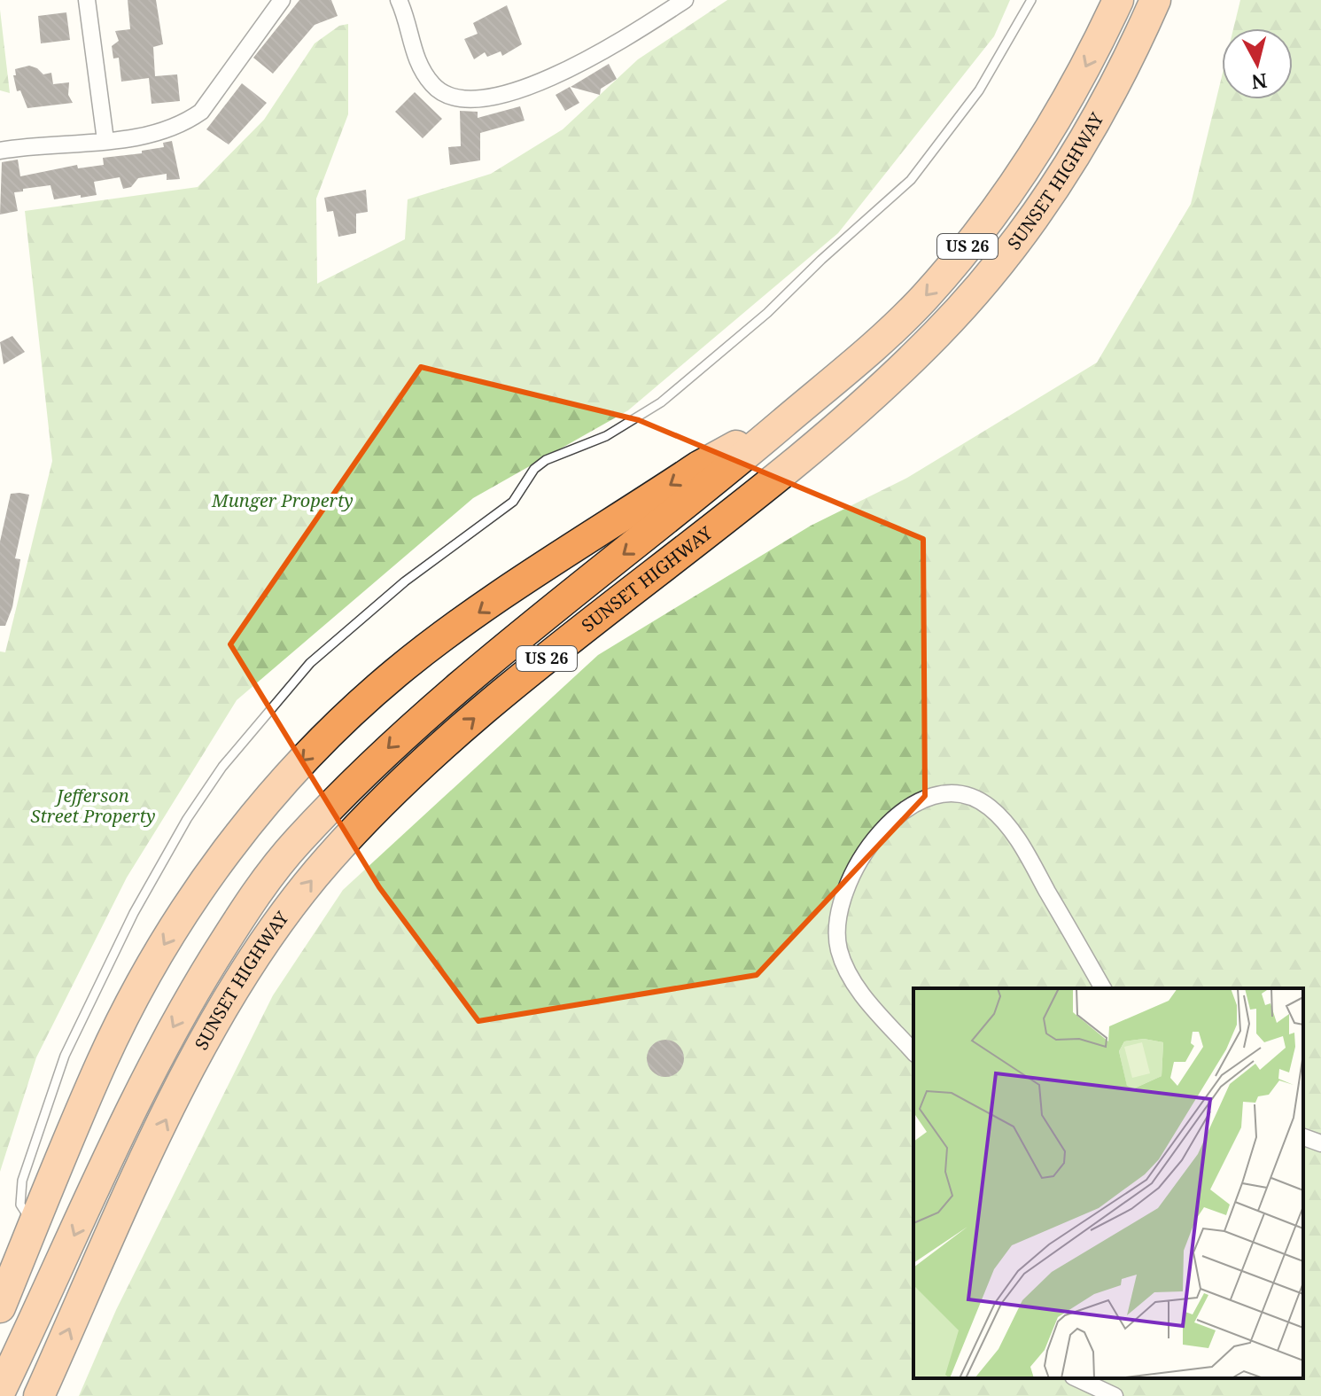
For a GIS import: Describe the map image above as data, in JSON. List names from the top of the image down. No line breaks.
{"streets":{"highway":["SUNSET HIGHWAY","US 26"]},"parks":["Munger Property","Jefferson Street Property"],"north":"bottom"}
